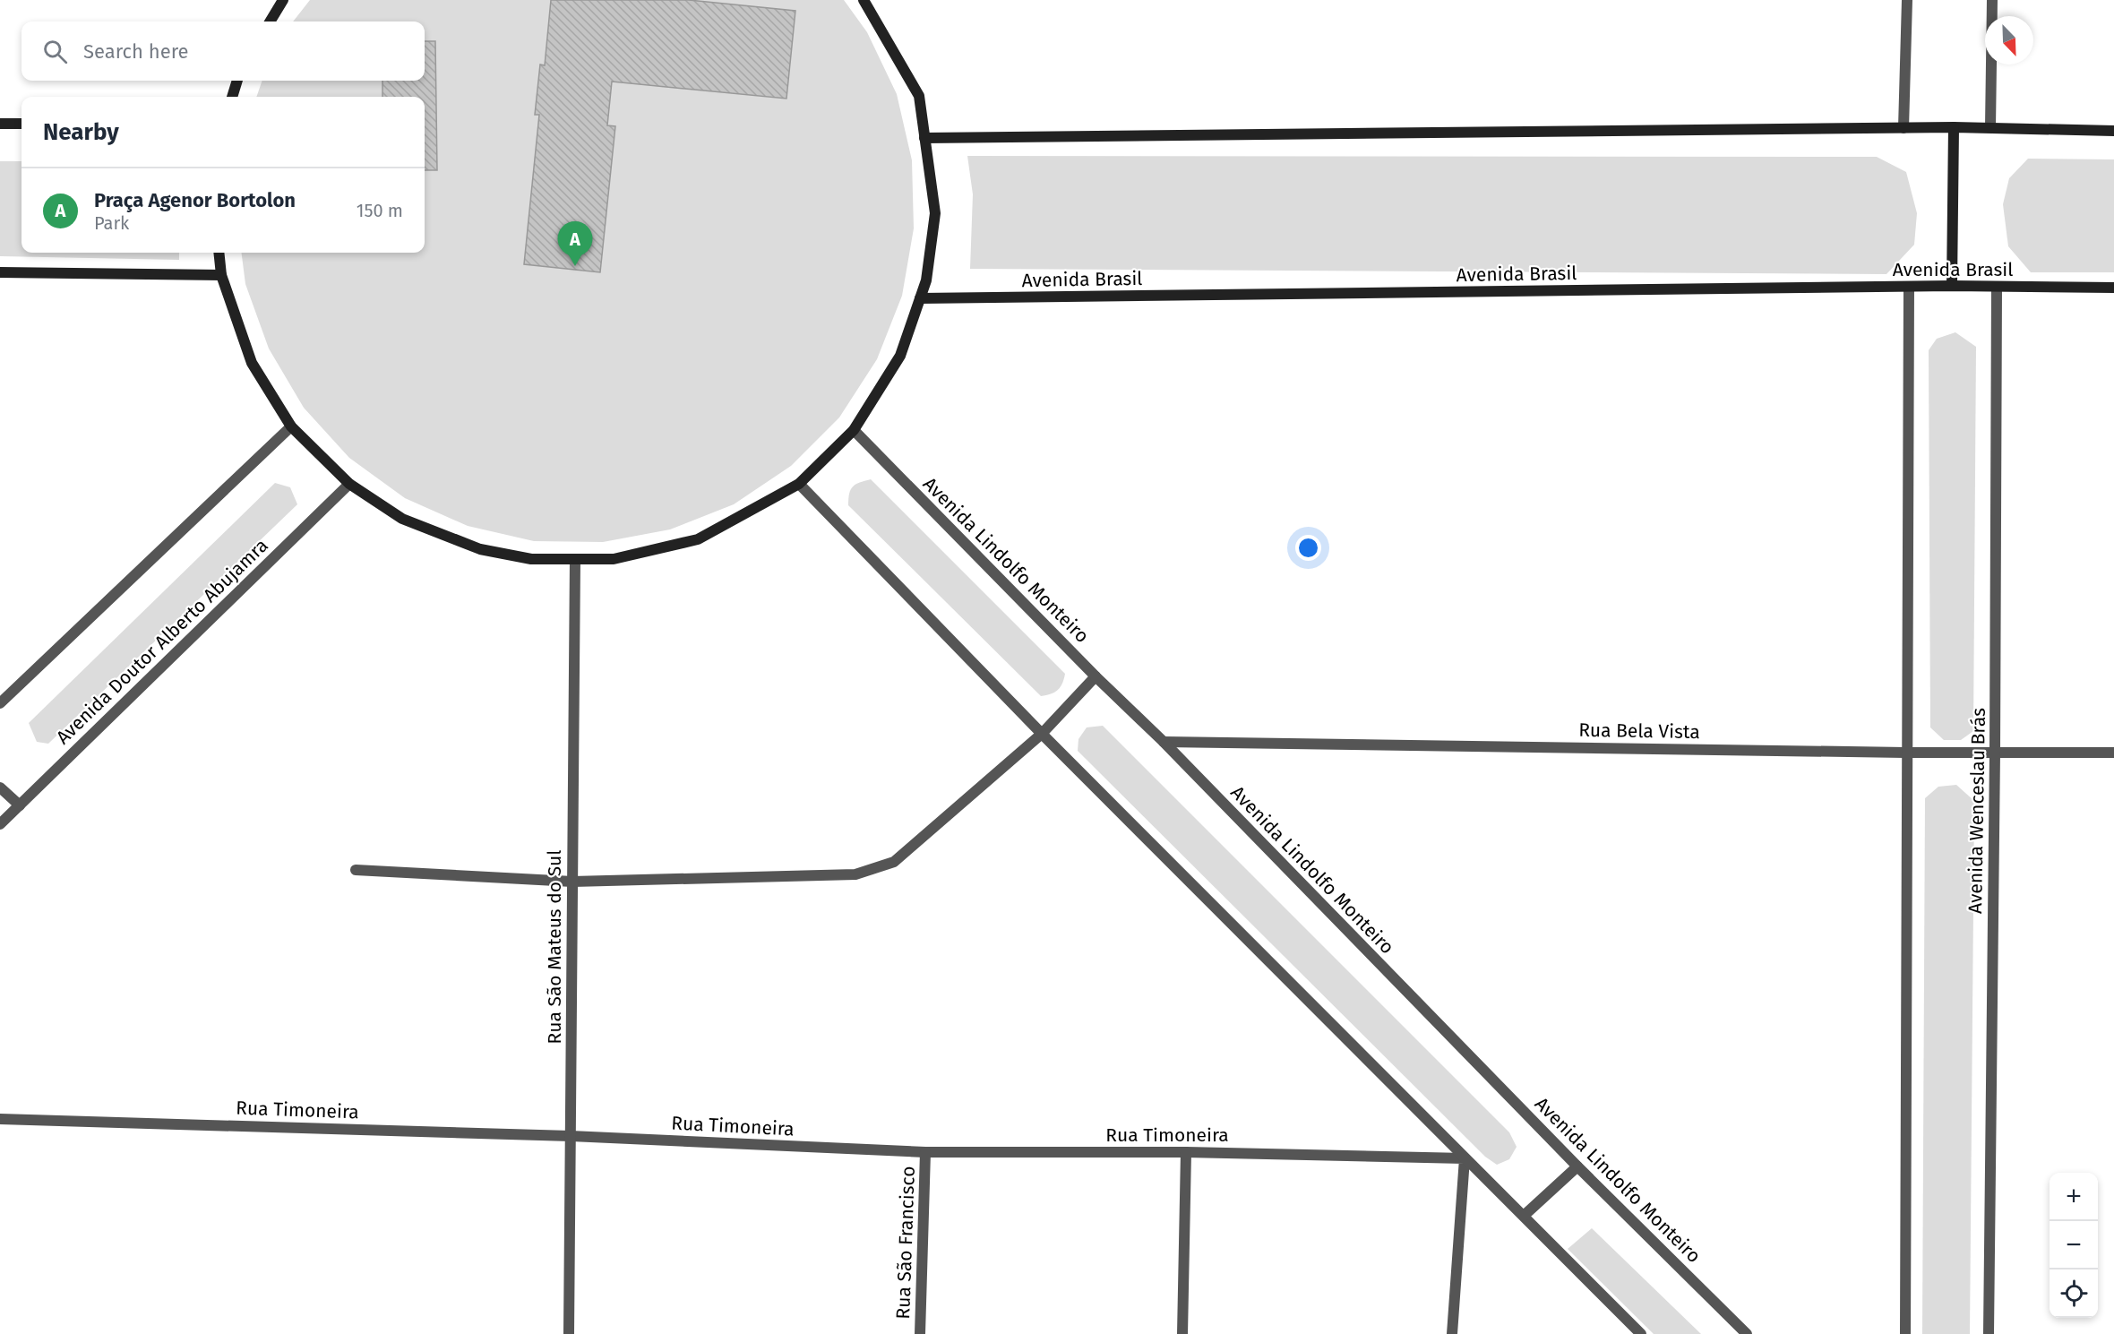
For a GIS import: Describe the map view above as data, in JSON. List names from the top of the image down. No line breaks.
{"streets":{"main road":["Avenida Brasil"],"street":["Avenida Lindolfo Monteiro","Avenida Doutor Alberto Abujamra","Rua Bela Vista","Avenida Wenceslau Brás","Rua São Mateus do Sul","Rua Timoneira","Rua São Francisco"]},"crossings":[["Avenida Brasil","Avenida Wenceslau Brás"],["Avenida Lindolfo Monteiro","Rua Bela Vista"],["Rua Bela Vista","Avenida Wenceslau Brás"],["Rua São Mateus do Sul","Rua Timoneira"],["Rua Timoneira","Rua São Francisco"]],"north":"bottom right","page":{"search":"Search here","heading":"Nearby","list":[{"mark":"A","name":"Praça Agenor Bortolon","note":"Park","value":"150 m"}],"pins":"A","map_buttons":["+","−"]}}
